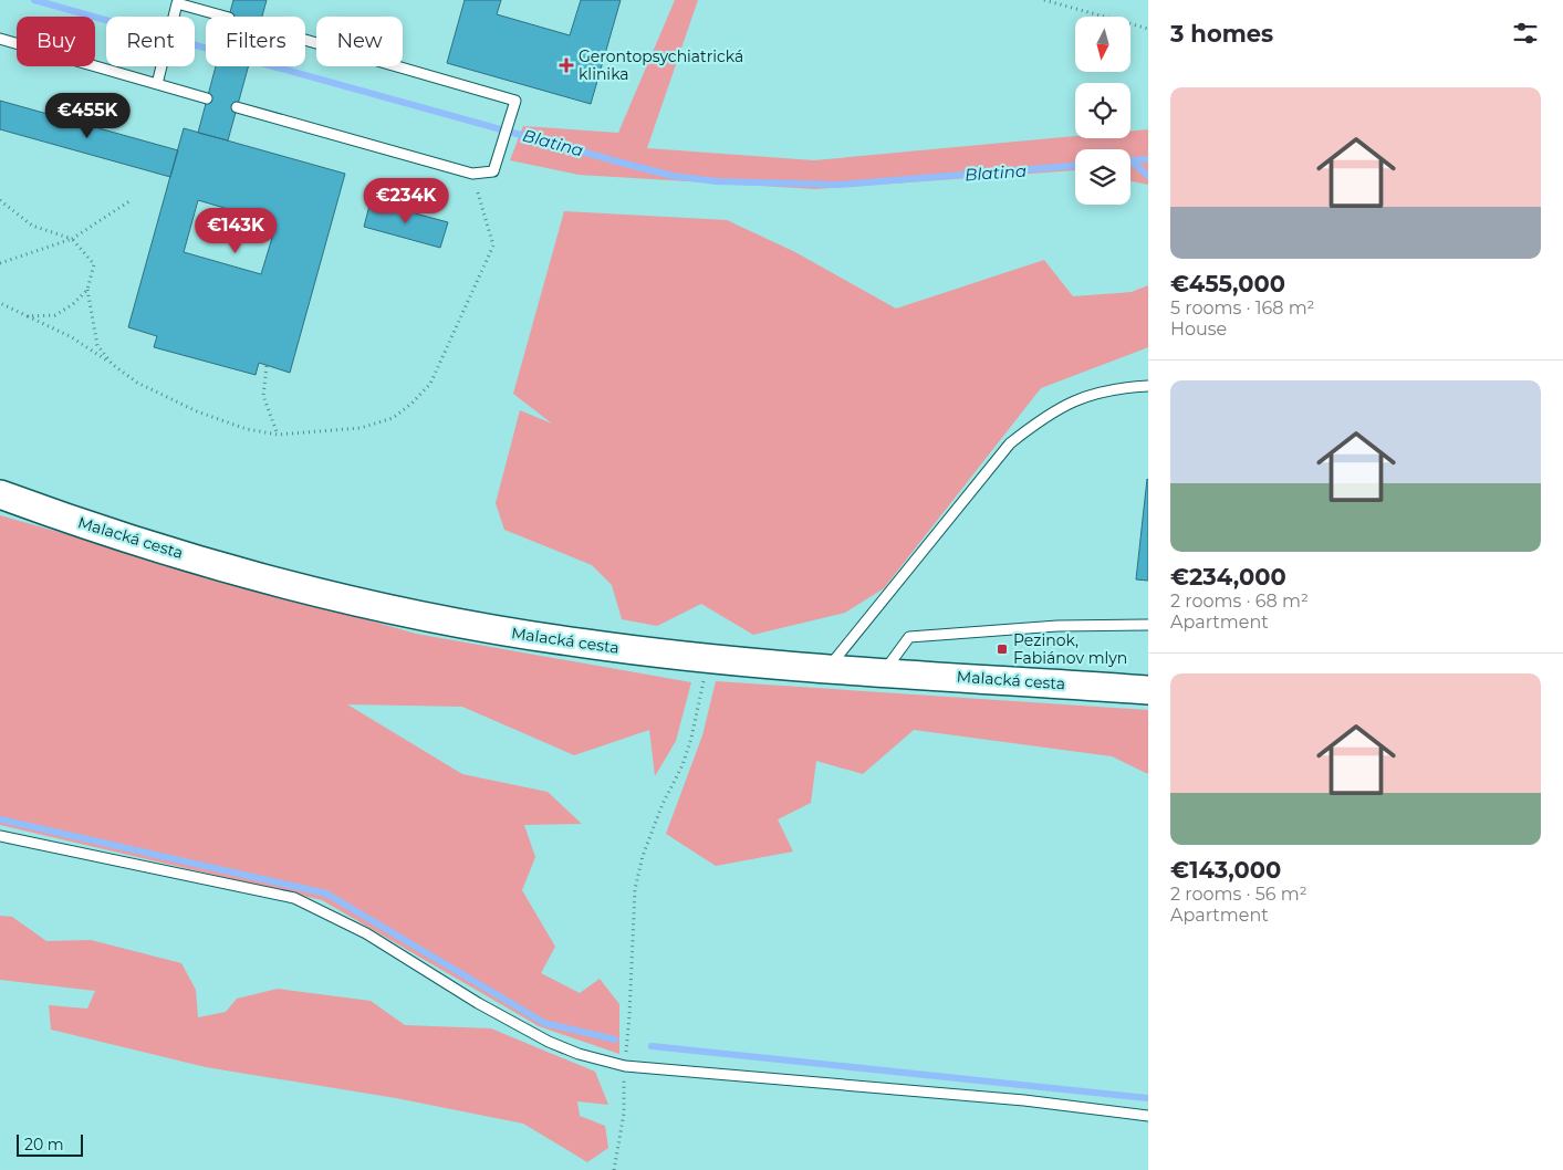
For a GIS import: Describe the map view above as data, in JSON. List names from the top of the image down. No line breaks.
{"streets":{"main road":["Malacká cesta"]},"water":["Blatina"],"places":{"health":["Gerontopsychiatrická klinika"],"transit":["Pezinok, Fabiánov mlyn"]},"scale_bar":"20 m","north":"bottom","page":{"heading":"3 homes","chip":["Buy","Rent","Filters","New"],"list":[{"name":"€455,000","note":"5 rooms · 168 m² · House"},{"name":"€234,000","note":"2 rooms · 68 m² · Apartment"},{"name":"€143,000","note":"2 rooms · 56 m² · Apartment"}],"price":["€455K","€234K","€143K"],"scale":"20 m"}}
